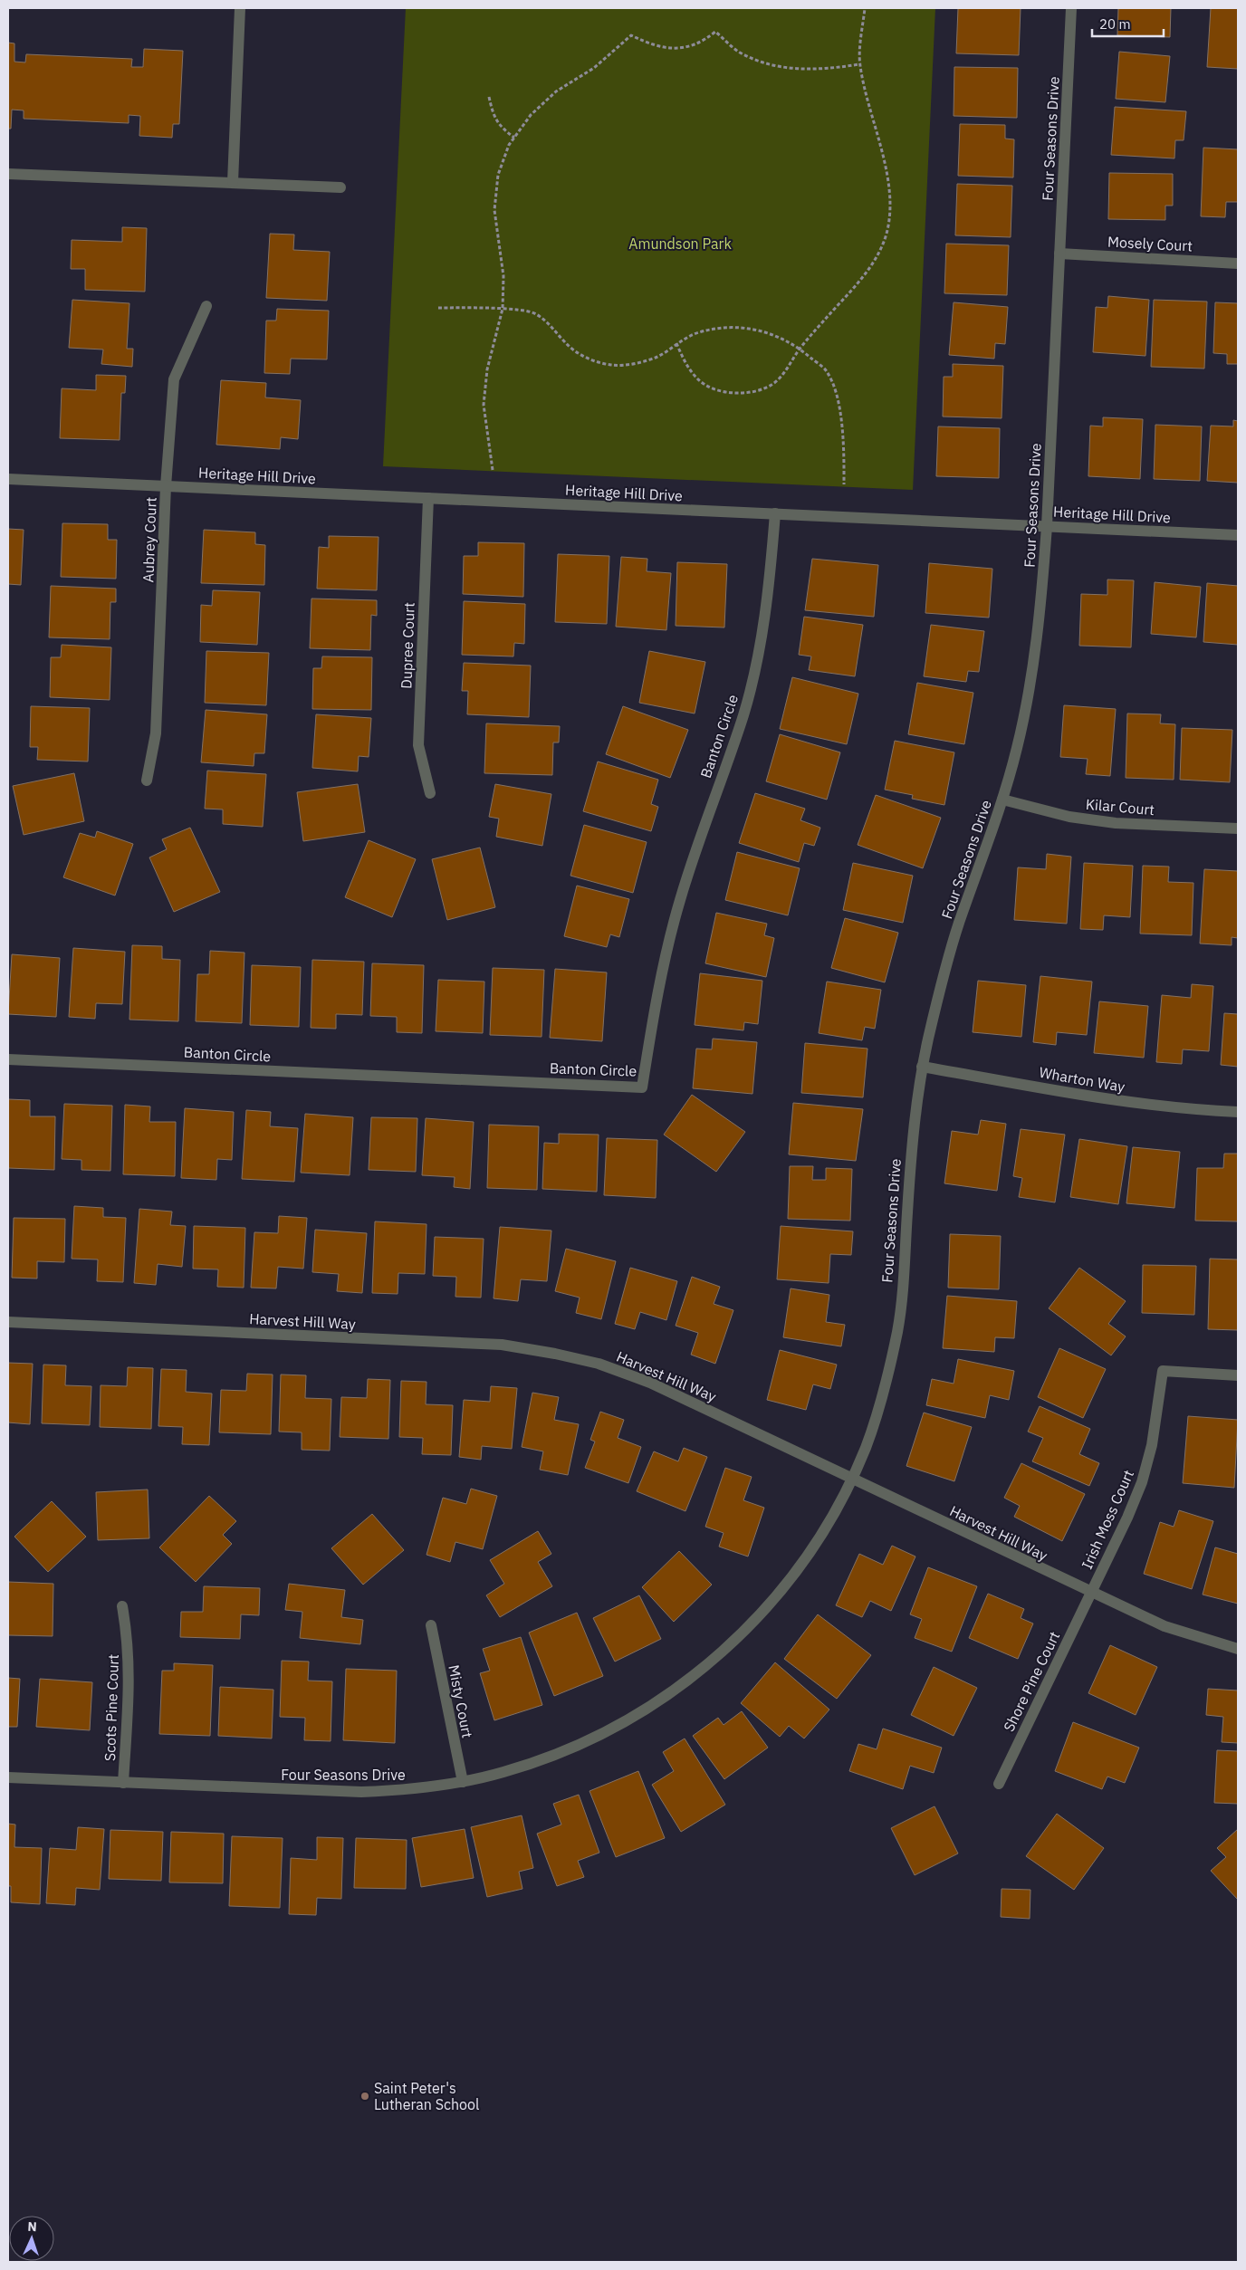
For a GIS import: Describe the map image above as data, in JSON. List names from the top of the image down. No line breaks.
{"streets":{"street":["Four Seasons Drive","Mosely Court","Heritage Hill Drive","Aubrey Court","Dupree Court","Banton Circle","Kilar Court","Wharton Way","Harvest Hill Way","Irish Moss Court","Shore Pine Court","Misty Court","Scots Pine Court"]},"crossings":[["Four Seasons Drive","Mosely Court"],["Four Seasons Drive","Heritage Hill Drive"],["Four Seasons Drive","Kilar Court"],["Four Seasons Drive","Wharton Way"],["Four Seasons Drive","Harvest Hill Way"],["Four Seasons Drive","Misty Court"],["Four Seasons Drive","Scots Pine Court"],["Heritage Hill Drive","Aubrey Court"],["Heritage Hill Drive","Dupree Court"],["Heritage Hill Drive","Banton Circle"],["Harvest Hill Way","Irish Moss Court"],["Harvest Hill Way","Shore Pine Court"],["Irish Moss Court","Shore Pine Court"]],"parks":["Amundson Park"],"places":["Saint Peter's Lutheran School"],"scale_bar":"20 m","north":"top"}
